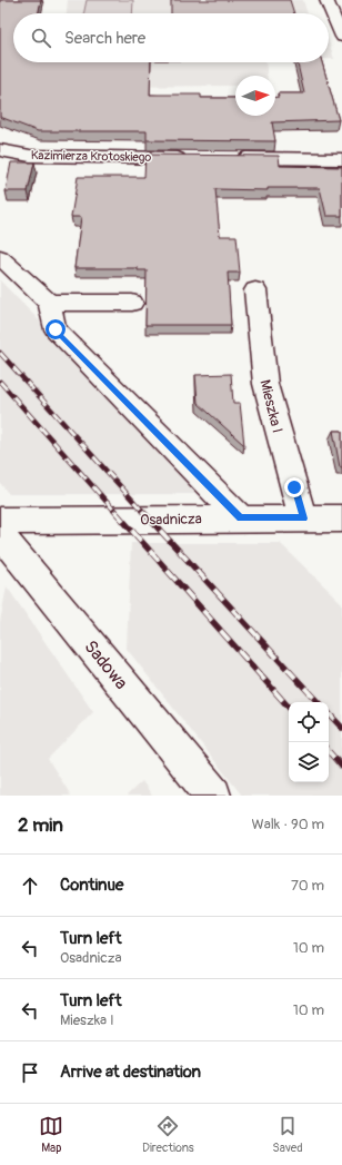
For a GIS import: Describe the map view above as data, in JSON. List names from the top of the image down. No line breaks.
{"streets":{"street":["Kazimierza Krotoskiego","Mieszka I","Osadnicza","Sadowa"]},"crossings":[["Mieszka I","Osadnicza"]],"north":"right","page":{"search":"Search here","heading":["2 min","Walk · 90 m"],"list":[["Continue","70 m"],["Turn left","Osadnicza","10 m"],["Turn left","Mieszka I","10 m"],"Arrive at destination"],"nav":["Map","Directions","Saved"]}}
